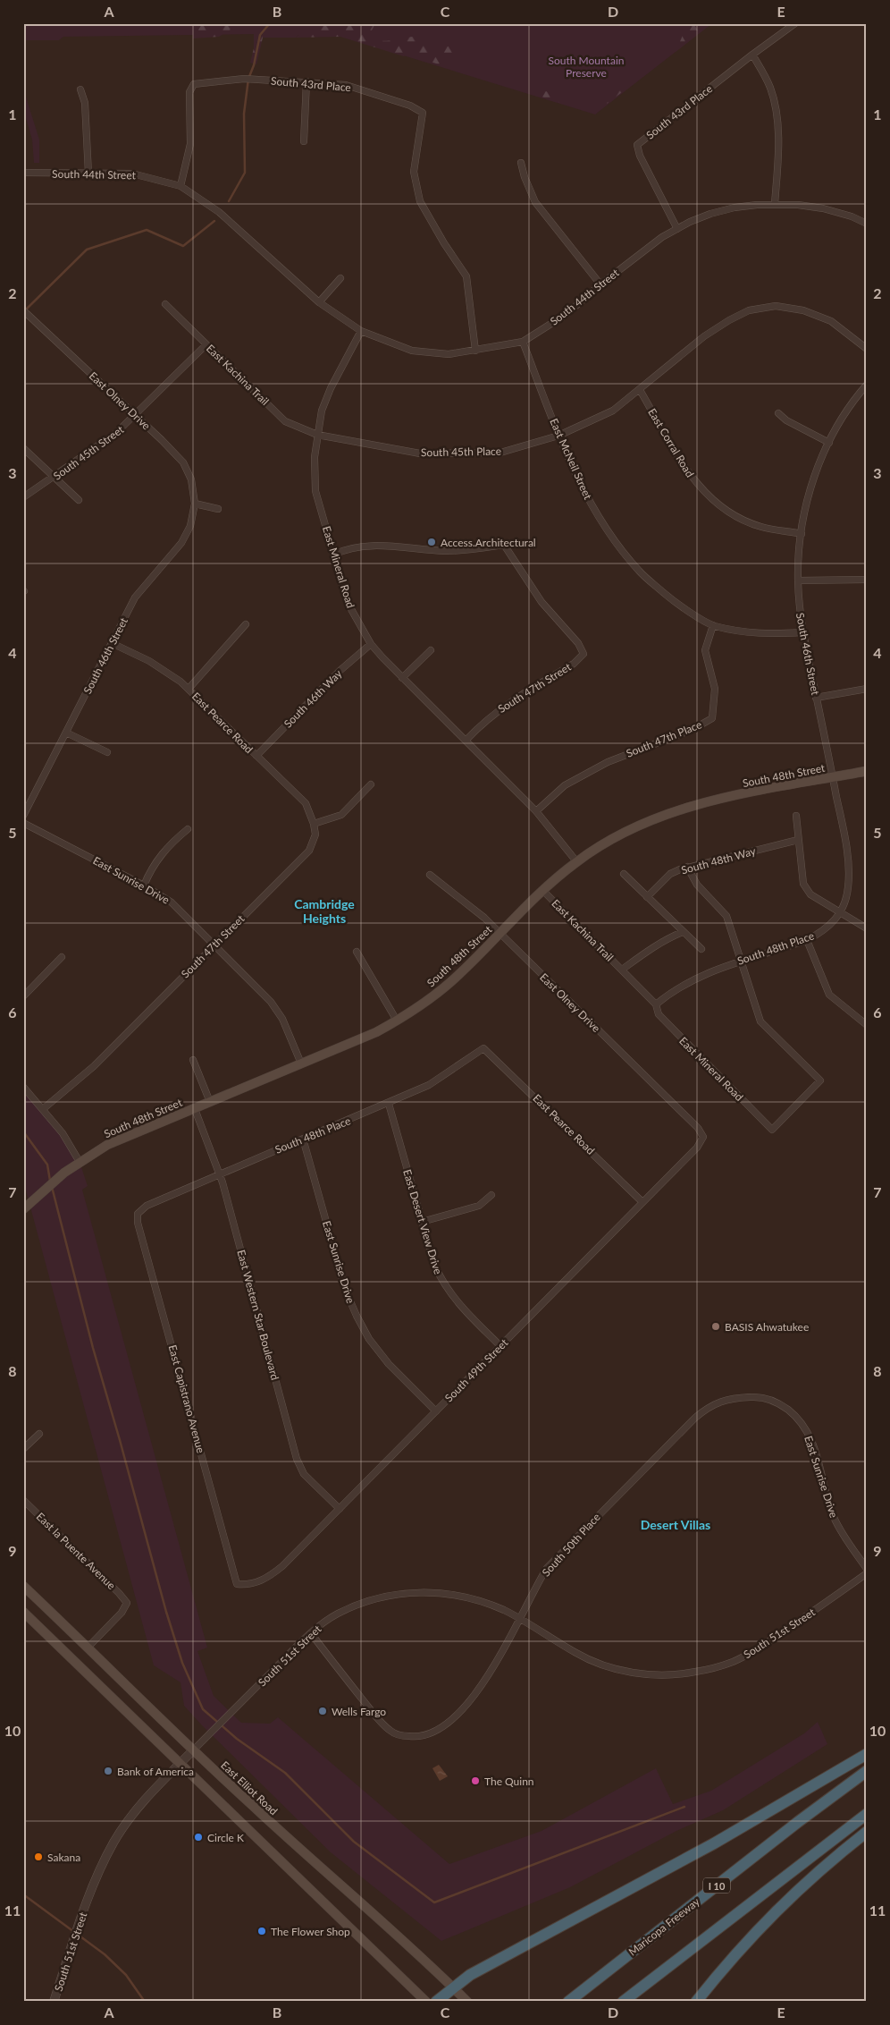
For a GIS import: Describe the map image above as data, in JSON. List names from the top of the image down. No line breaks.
{"streets":{"highway":["I 10","Maricopa Freeway"],"main road":["South 48th Street","East Elliot Road"],"street":["South 43rd Place","South 44th Street","East Kachina Trail","East Olney Drive","East Corral Road","South 45th Place","South 45th Street","East McNeil Street","East Mineral Road","South 46th Street","South 47th Street","South 46th Way","East Pearce Road","South 47th Place","South 48th Way","East Sunrise Drive","South 48th Place","East Desert View Drive","East Western Star Boulevard","South 49th Street","East Capistrano Avenue","South 50th Place","East la Puente Avenue","South 51st Street"]},"crossings":[["South 43rd Place","South 44th Street"],["South 44th Street","East McNeil Street"],["South 44th Street","East Mineral Road"],["East Kachina Trail","South 45th Place"],["East Kachina Trail","South 45th Street"],["East Kachina Trail","East Mineral Road"],["East Kachina Trail","South 48th Street"],["East Kachina Trail","South 48th Place"],["East Olney Drive","South 45th Street"],["East Olney Drive","South 46th Street"],["East Olney Drive","South 48th Street"],["East Olney Drive","South 49th Street"],["East Corral Road","South 45th Place"],["East Corral Road","South 46th Street"],["South 45th Place","East McNeil Street"],["South 45th Place","East Mineral Road"],["East McNeil Street","South 46th Street"],["East McNeil Street","South 47th Place"],["East Mineral Road","South 47th Street"],["East Mineral Road","South 46th Way"],["East Mineral Road","South 47th Place"],["East Mineral Road","South 48th Street"],["East Mineral Road","South 48th Place"],["South 46th Street","East Pearce Road"],["South 46th Street","South 48th Street"],["South 46th Street","South 48th Place"],["South 47th Street","East Pearce Road"],["South 47th Street","East Sunrise Drive"],["South 46th Way","East Pearce Road"],["East Pearce Road","South 48th Place"],["East Pearce Road","South 49th Street"],["South 48th Street","East Sunrise Drive"],["South 48th Street","South 48th Place"],["South 48th Street","East Western Star Boulevard"],["East Sunrise Drive","South 48th Place"],["East Sunrise Drive","South 49th Street"],["East Sunrise Drive","South 50th Place"],["South 48th Place","East Desert View Drive"],["South 48th Place","East Western Star Boulevard"],["South 48th Place","East Capistrano Avenue"],["East Desert View Drive","South 49th Street"],["East Western Star Boulevard","South 49th Street"],["South 49th Street","East Capistrano Avenue"],["South 50th Place","South 51st Street"],["East la Puente Avenue","East Elliot Road"],["South 51st Street","East Elliot Road"]],"districts":["Cambridge Heights","Desert Villas"],"parks":["South Mountain Preserve"],"places":["Access.Architectural","BASIS Ahwatukee","Wells Fargo","Bank of America","The Quinn","Circle K","Sakana","The Flower Shop"],"grid":{"columns":["A","B","C","D","E"],"rows":["1","2","3","4","5","6","7","8","9","10","11"]}}
